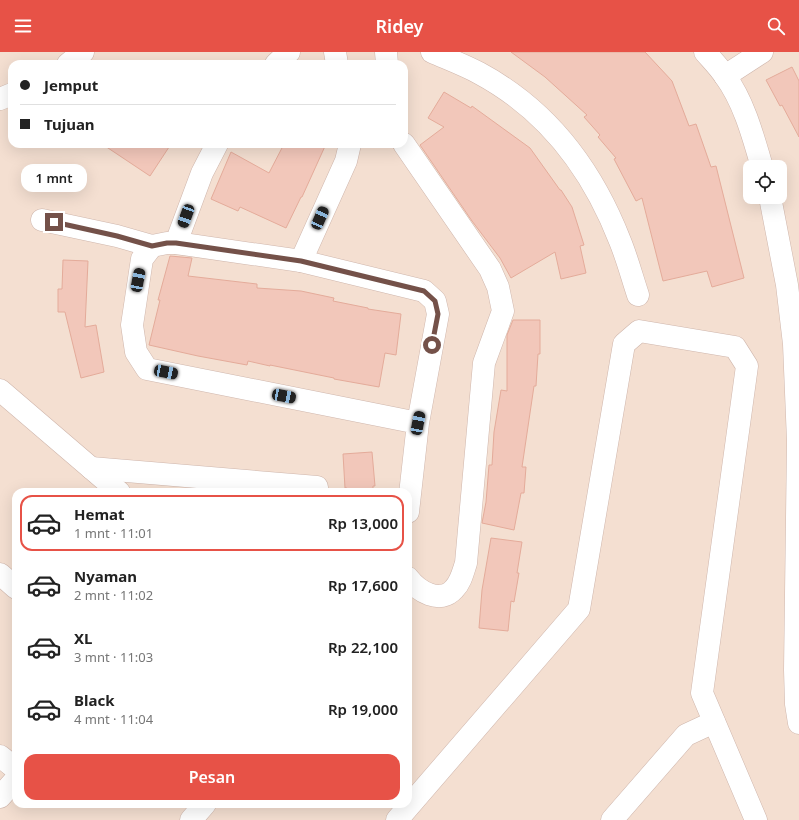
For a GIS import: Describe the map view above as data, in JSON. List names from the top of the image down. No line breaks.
{"page":{"header":"Ridey","banner":["Jemput","Tujuan"],"bubble":"1 mnt","list":[{"name":"Hemat","note":"1 mnt · 11:01","value":"Rp 13,000"},{"name":"Nyaman","note":"2 mnt · 11:02","value":"Rp 17,600"},{"name":"XL","note":"3 mnt · 11:03","value":"Rp 22,100"},{"name":"Black","note":"4 mnt · 11:04","value":"Rp 19,000"}],"buttons":"Pesan"}}
